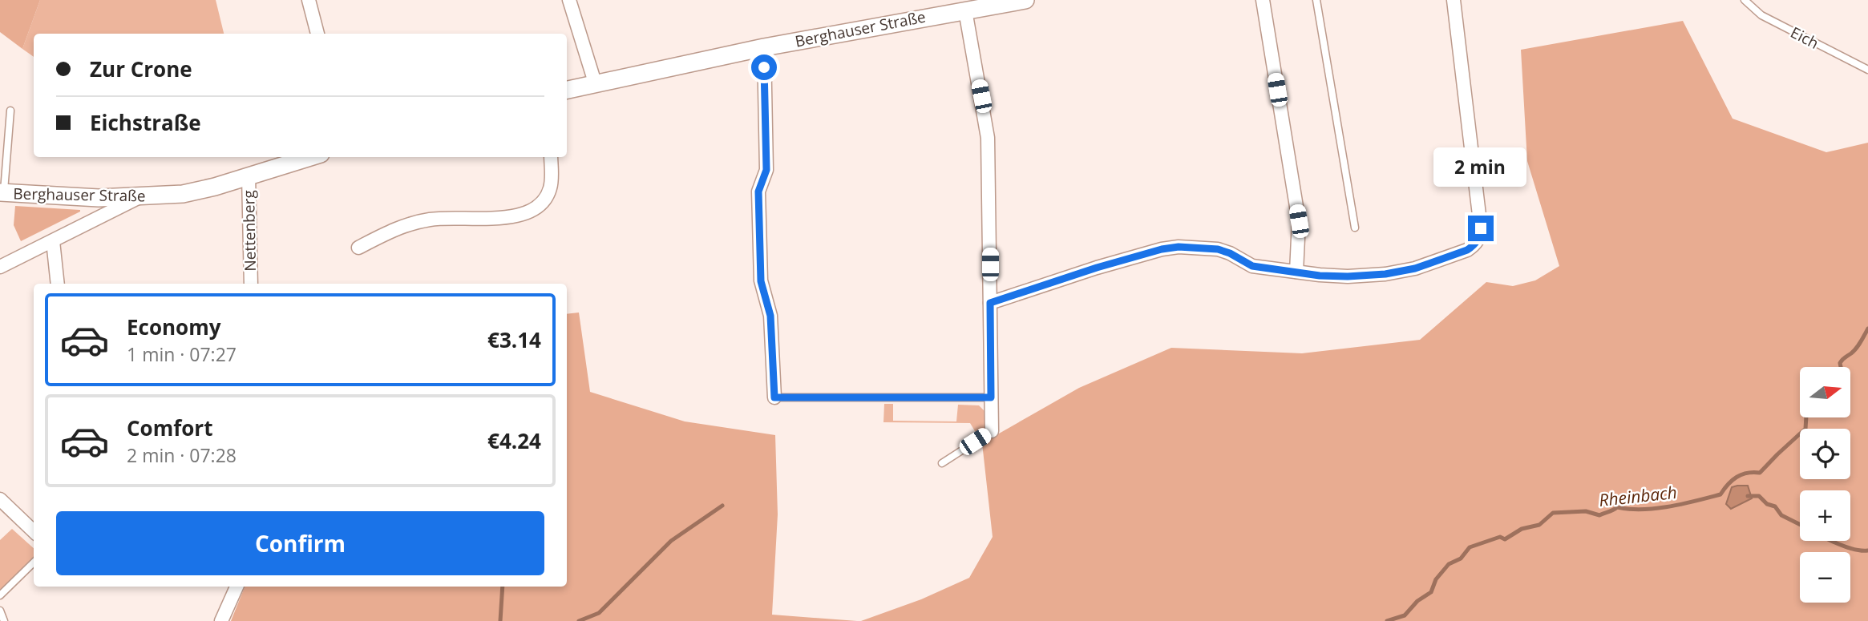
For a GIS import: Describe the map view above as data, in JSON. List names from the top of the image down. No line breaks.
{"streets":{"street":["Berghauser Straße","Nettenberg"],"lane":["Eich"]},"crossings":[["Berghauser Straße","Nettenberg"]],"water":["Rheinbach"],"north":"right","page":{"banner":["Zur Crone","Eichstraße"],"bubble":"2 min","list":[{"name":"Economy","note":"1 min · 07:27","value":"€3.14"},{"name":"Comfort","note":"2 min · 07:28","value":"€4.24"}],"map_buttons":["+","−"],"buttons":"Confirm"}}
